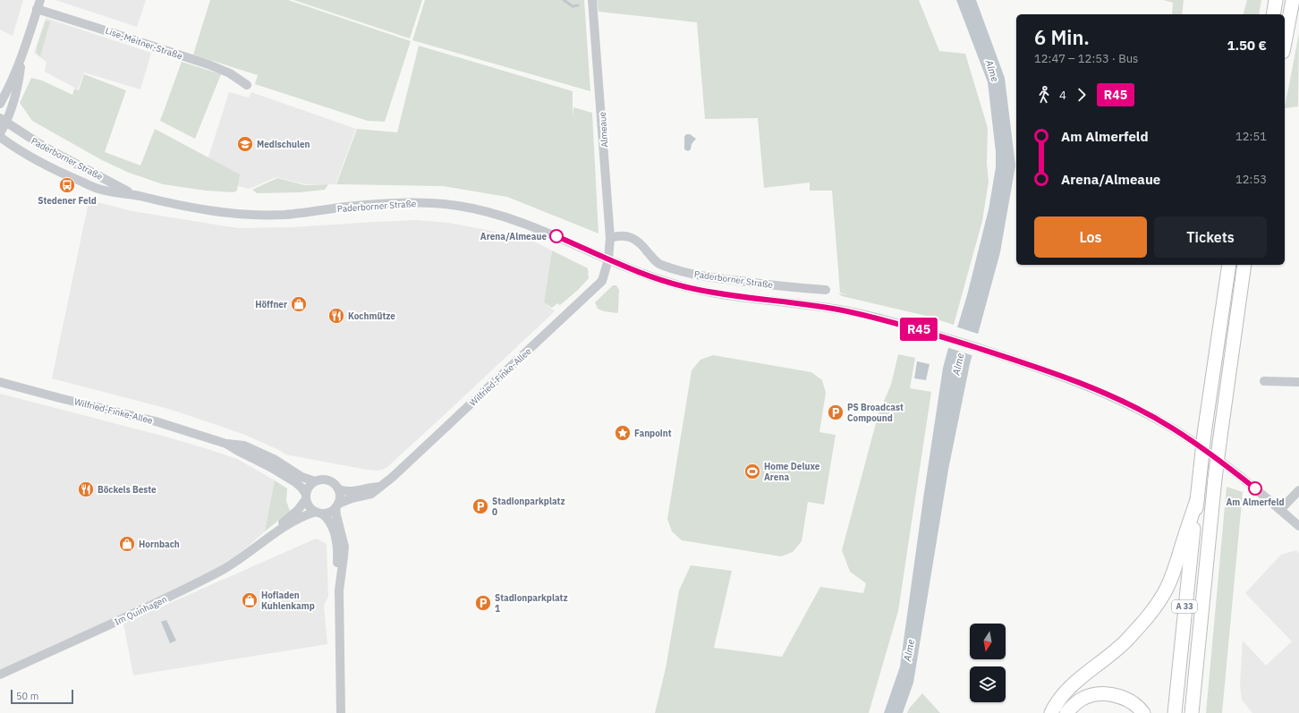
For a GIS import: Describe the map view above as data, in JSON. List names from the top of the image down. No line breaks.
{"streets":{"highway":["A 33"],"street":["Lise-Meitner-Straße","Almeaue","Paderborner Straße","Wilfried-Finke-Allee","Im Quinhagen"]},"crossings":[["Almeaue","Paderborner Straße"],["Almeaue","Wilfried-Finke-Allee"],["Paderborner Straße","Wilfried-Finke-Allee"],["Wilfried-Finke-Allee","Im Quinhagen"]],"water":["Alme"],"places":{"school or university":["Medischulen"],"bus stop":["Stedener Feld"],"other":["Arena/Almeaue","Am Almerfeld"],"shop":["Höffner","Hornbach","Hofladen Kuhlenkamp"],"restaurant":["Kochmütze","Böckels Beste"],"parking":["PS Broadcast Compound","Stadionparkplatz 0","Stadionparkplatz 1"],"place":["Fanpoint"],"sports":["Home Deluxe Arena"]},"lines":["bus line R45"],"scale_bar":"50 m","north":"bottom","page":{"on_map":"R45","heading":["6 Min.","12:47 – 12:53 · Bus","1.50 €"],"legs":["4","R45"],"list":[{"name":"Am Almerfeld","value":"12:51"},{"name":"Arena/Almeaue","value":"12:53"}],"buttons":["Los","Tickets"],"scale":"50 m"}}
